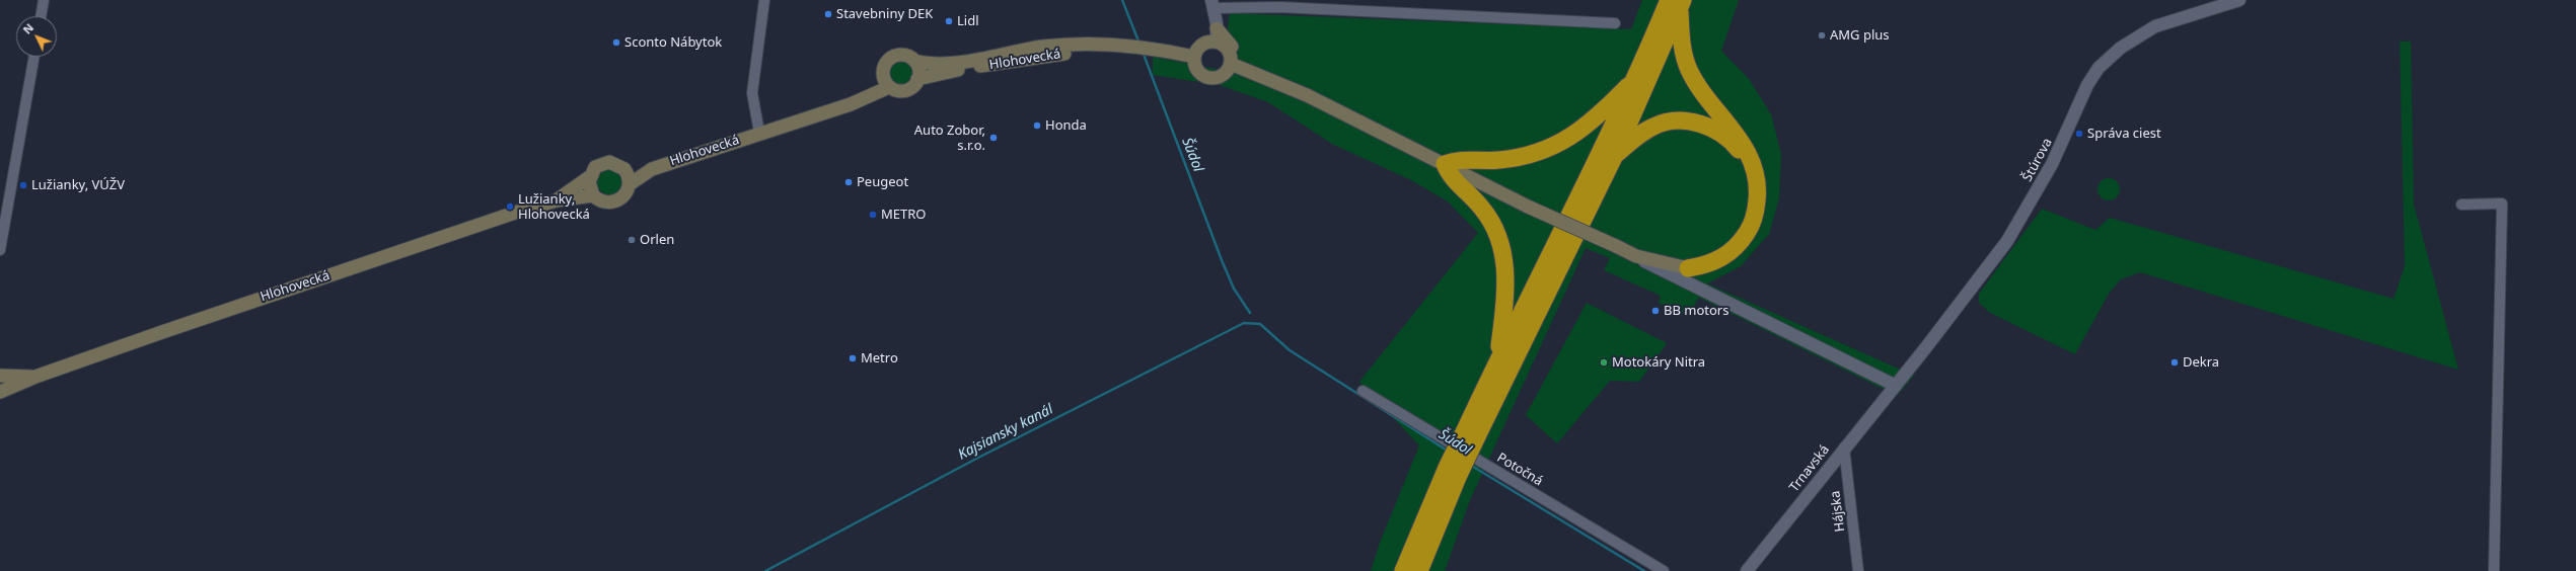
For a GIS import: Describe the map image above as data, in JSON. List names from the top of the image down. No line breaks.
{"streets":{"main road":["Hlohovecká"],"street":["Štúrova","Trnavská","Potočná","Hájska"]},"crossings":[["Štúrova","Trnavská"],["Trnavská","Hájska"]],"water":["Šúdol","Kajsiansky kanál"],"places":["Stavebniny DEK","Lidl","AMG plus","Sconto Nábytok","Honda","Správa ciest","Auto Zobor, s.r.o.","Peugeot","Lužianky, VÚŽV","Lužianky, Hlohovecká","METRO","Orlen","BB motors","Metro","Motokáry Nitra","Dekra"],"north":"top left"}
